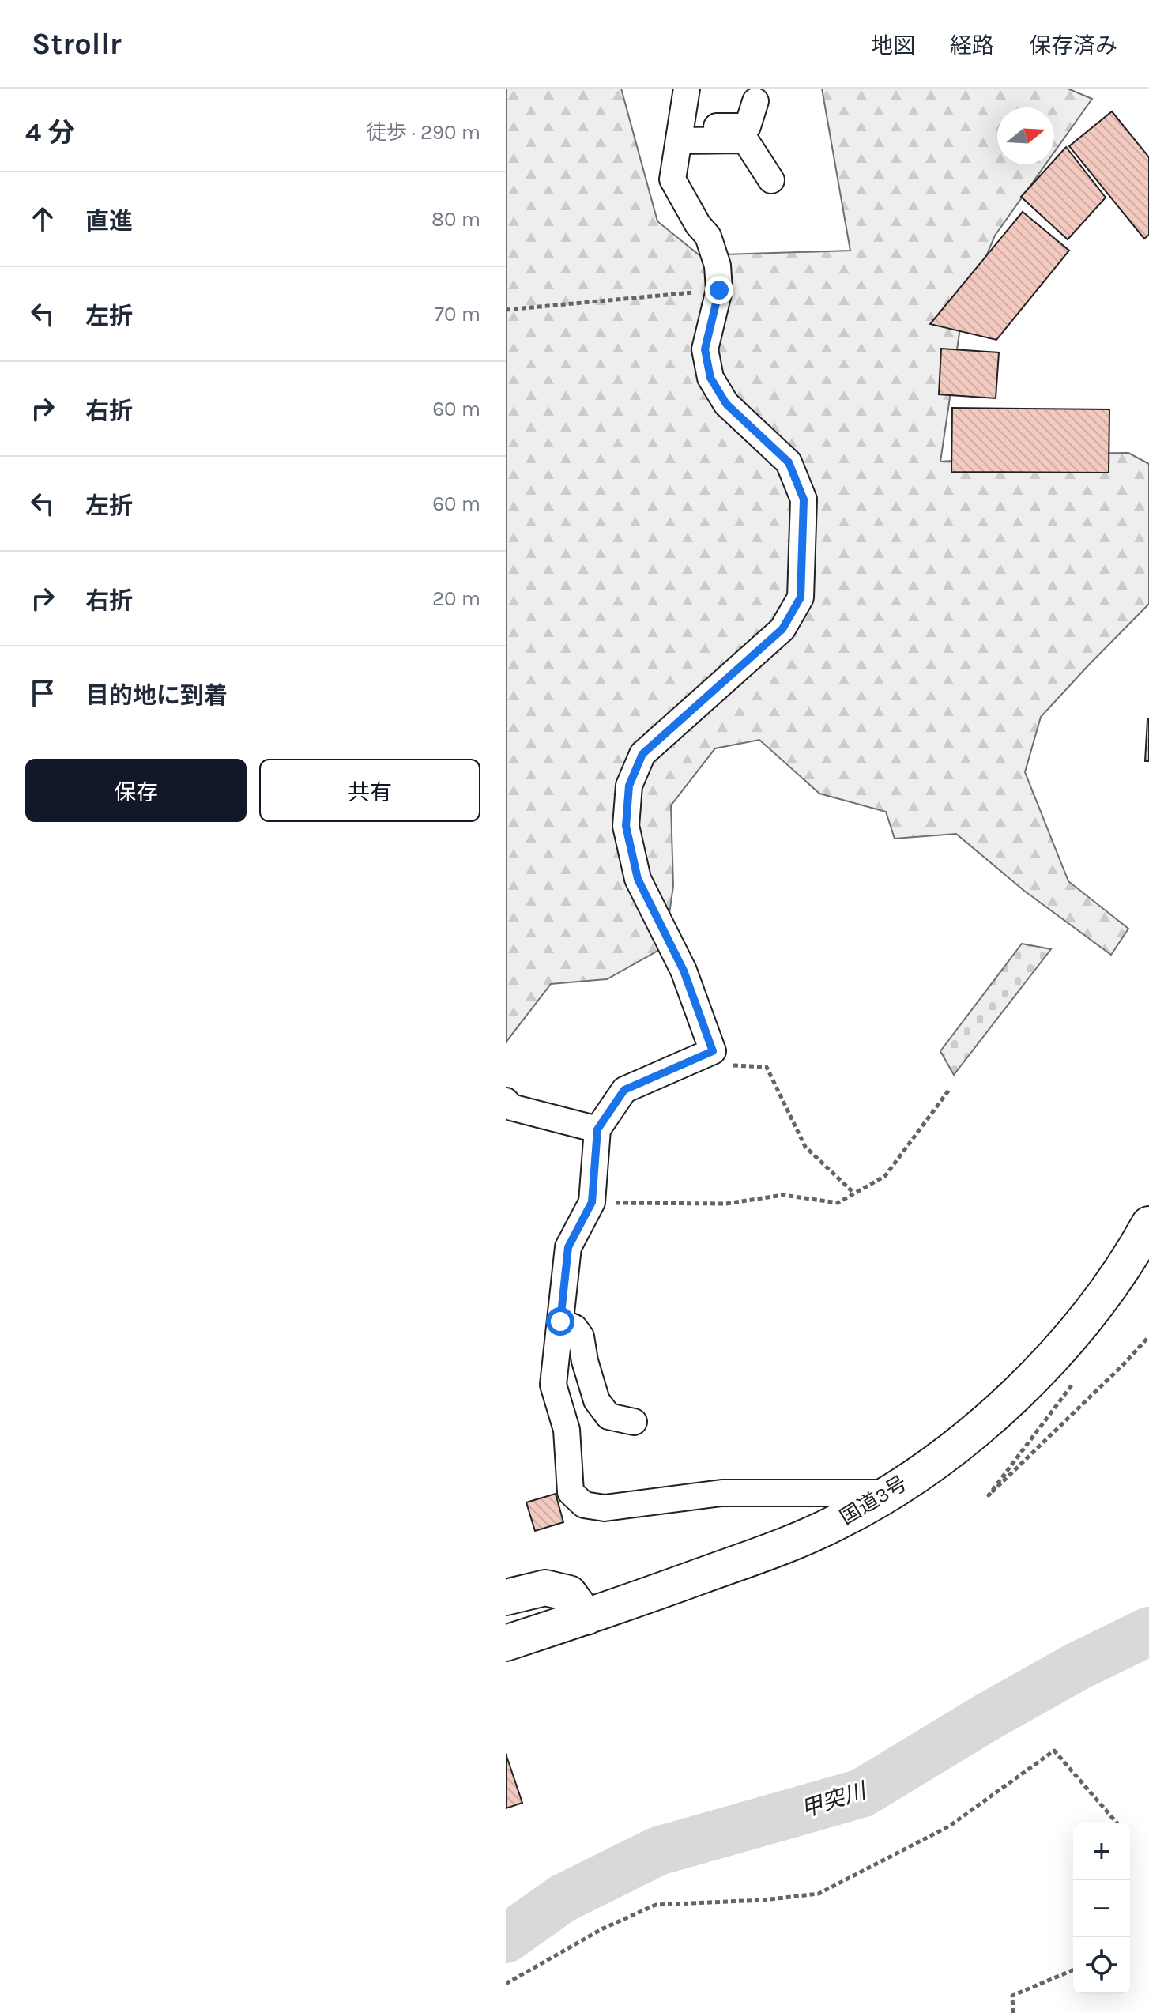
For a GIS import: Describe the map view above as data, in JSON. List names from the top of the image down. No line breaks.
{"streets":{"main road":["国道3号"]},"water":["甲突川"],"north":"right","page":{"header":"Strollr","nav":["地図","経路","保存済み"],"heading":["4 分","徒歩 · 290 m"],"list":[["直進","80 m"],["左折","70 m"],["右折","60 m"],["左折","60 m"],["右折","20 m"],"目的地に到着"],"buttons":["保存","共有"],"map_buttons":["+","−"]}}
